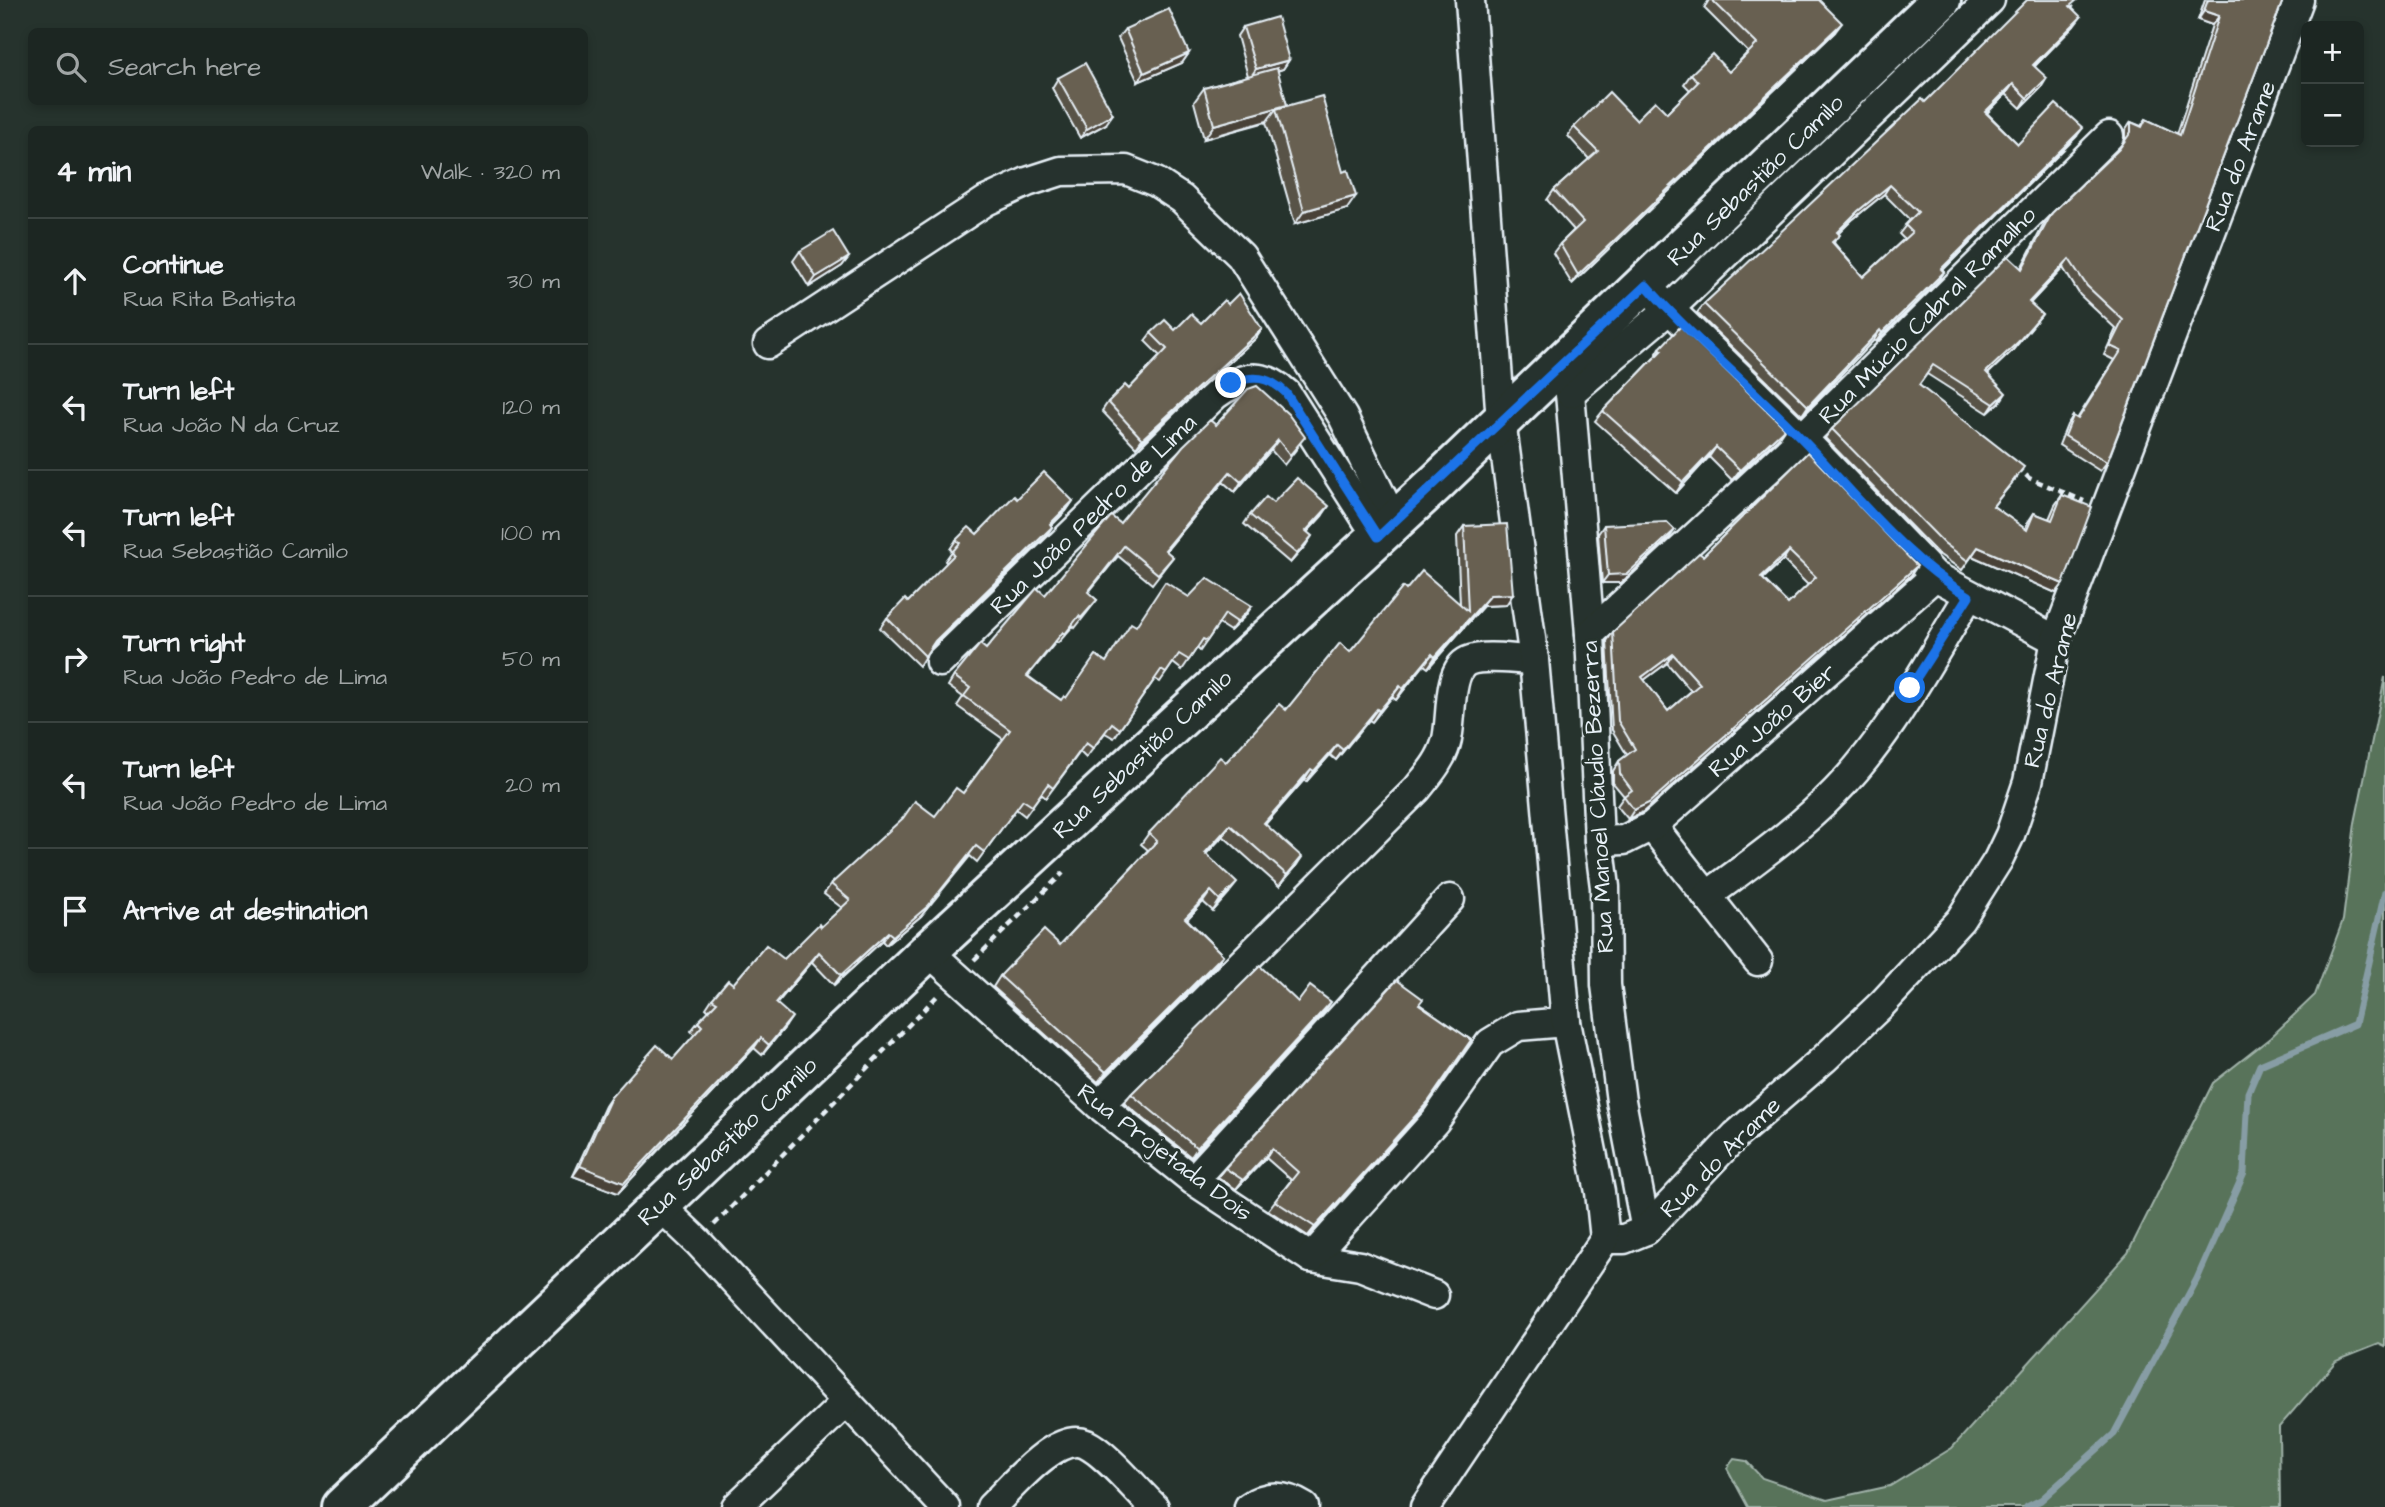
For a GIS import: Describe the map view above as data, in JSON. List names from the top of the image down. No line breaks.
{"streets":{"main road":["Rua Sebastião Camilo"],"street":["Rua do Arame","Rua Múcio Cabral Ramalho","Rua João Pedro de Lima","Rua João Bier","Rua Manoel Cláudio Bezerra","Rua Projetada Dois"]},"crossings":[["Rua do Arame","Rua Manoel Cláudio Bezerra"],["Rua Sebastião Camilo","Rua João Pedro de Lima"],["Rua Sebastião Camilo","Rua Manoel Cláudio Bezerra"],["Rua Sebastião Camilo","Rua Projetada Dois"],["Rua Múcio Cabral Ramalho","Rua Manoel Cláudio Bezerra"],["Rua João Bier","Rua Manoel Cláudio Bezerra"]],"page":{"map_buttons":["+","−"],"search":"Search here","heading":["4 min","Walk · 320 m"],"list":[["Continue","Rua Rita Batista","30 m"],["Turn left","Rua João N da Cruz","120 m"],["Turn left","Rua Sebastião Camilo","100 m"],["Turn right","Rua João Pedro de Lima","50 m"],["Turn left","Rua João Pedro de Lima","20 m"],"Arrive at destination"]}}
